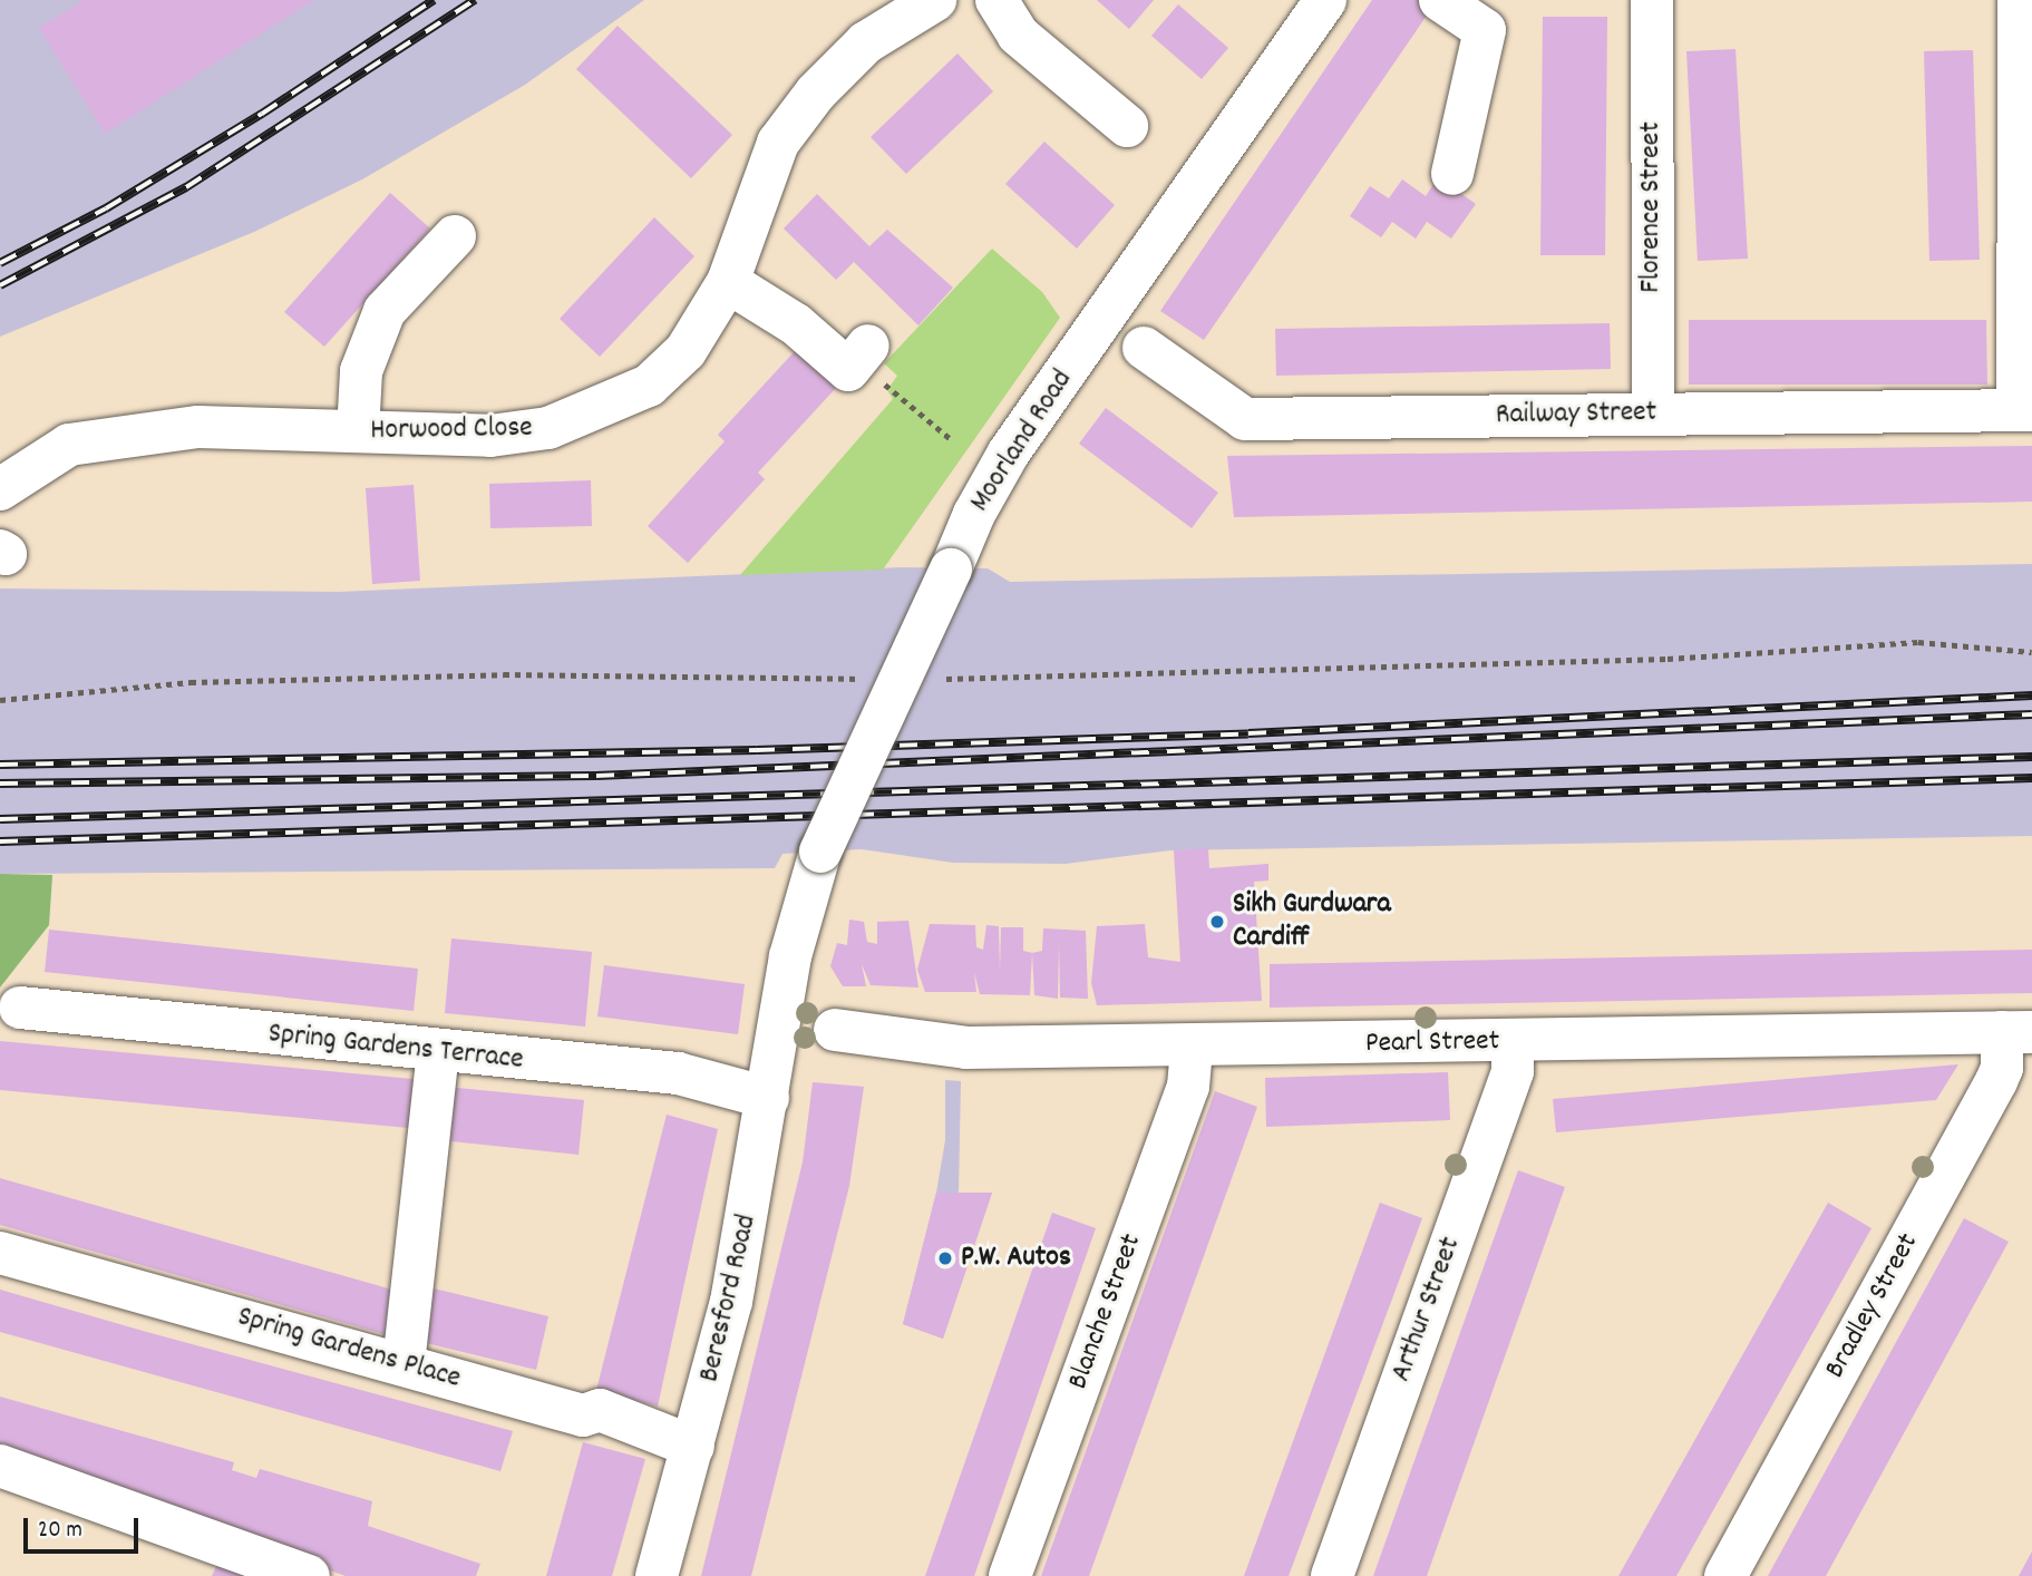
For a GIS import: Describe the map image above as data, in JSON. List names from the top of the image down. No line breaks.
{"streets":{"street":["Florence Street","Railway Street","Horwood Close","Moorland Road","Pearl Street","Spring Gardens Terrace","Beresford Road","Bradley Street","Arthur Street","Blanche Street","Spring Gardens Place"]},"crossings":[["Florence Street","Railway Street"],["Moorland Road","Beresford Road"],["Pearl Street","Bradley Street"],["Pearl Street","Arthur Street"],["Pearl Street","Blanche Street"],["Spring Gardens Terrace","Beresford Road"],["Beresford Road","Spring Gardens Place"]],"places":["Sikh Gurdwara Cardiff","P.W. Autos"],"scale_bar":"20 m"}
